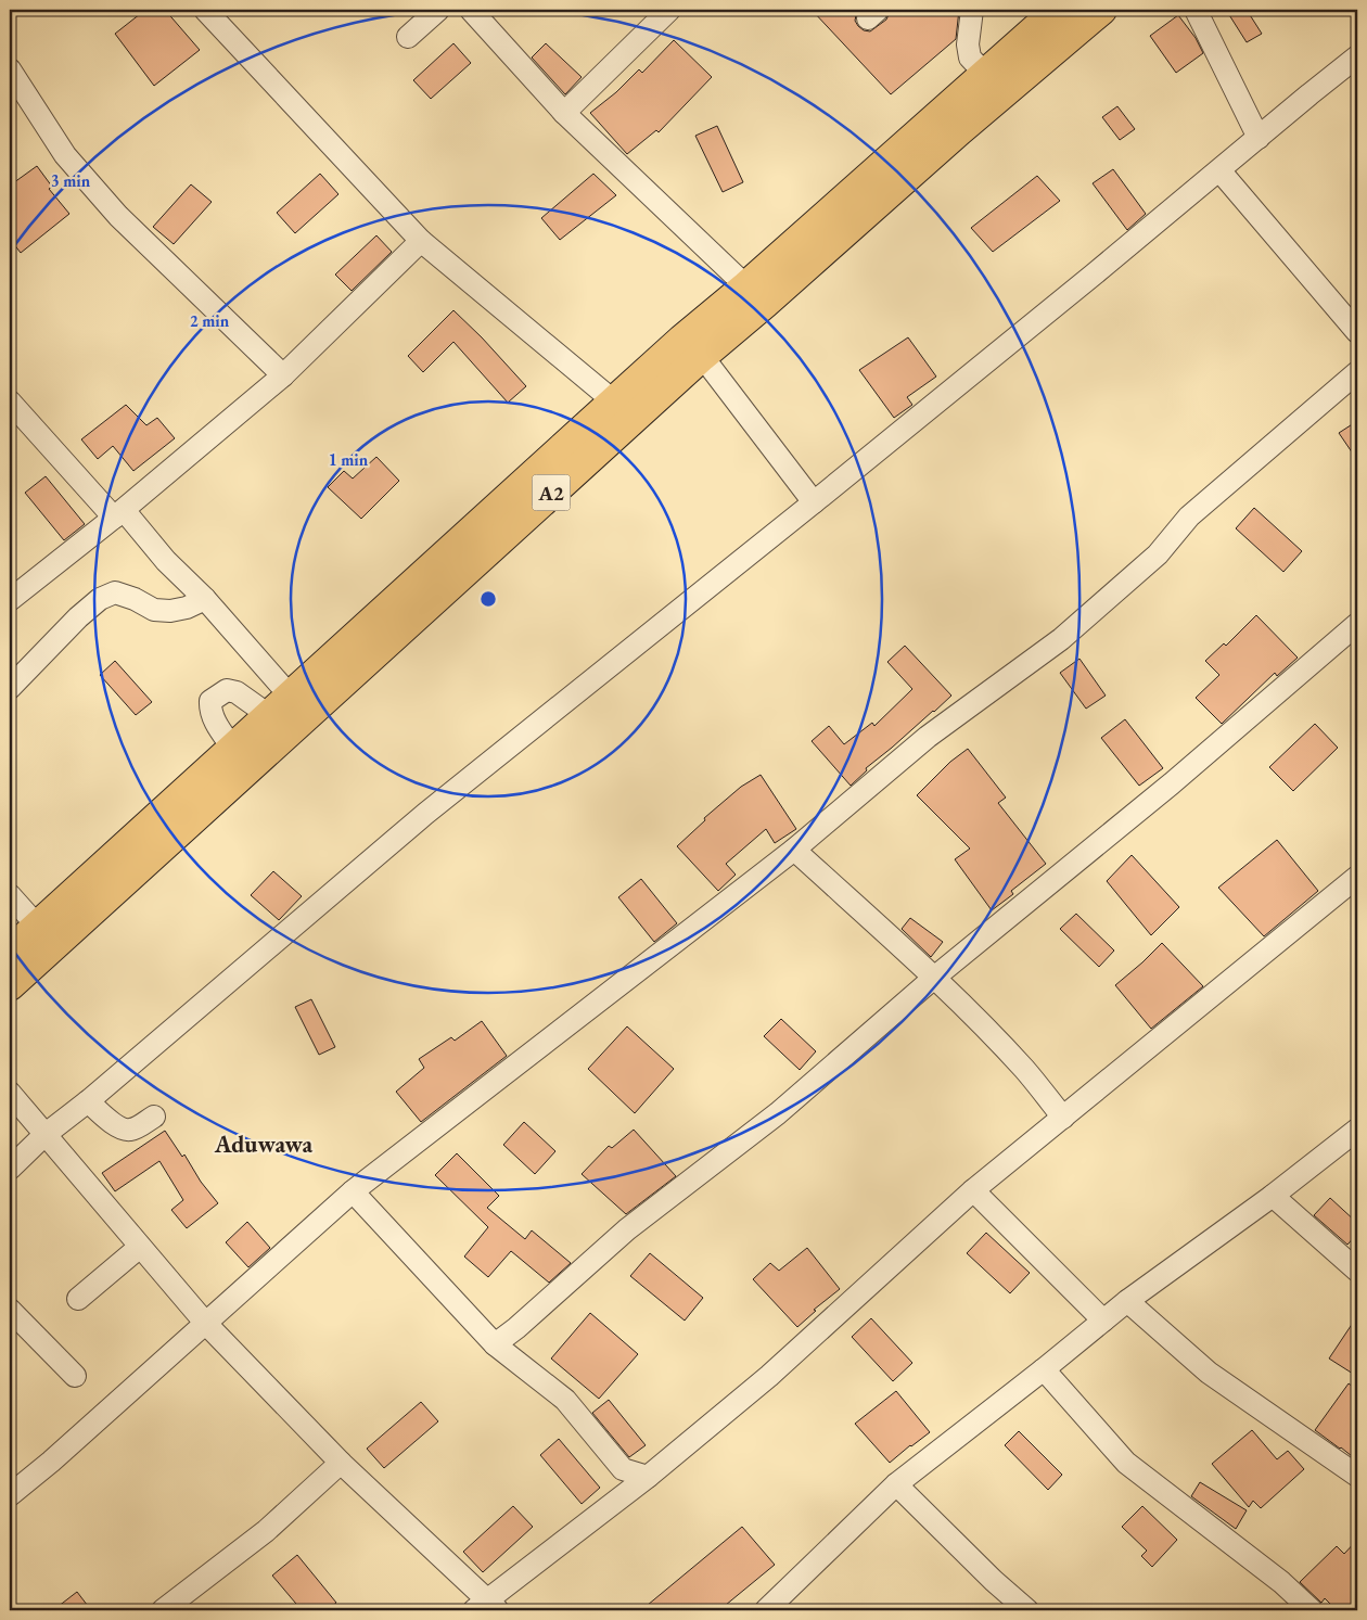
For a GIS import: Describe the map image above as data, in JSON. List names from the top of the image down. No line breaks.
{"streets":{"highway":["A2"]},"districts":["Aduwawa"],"rings":["3 min","2 min","1 min"]}
